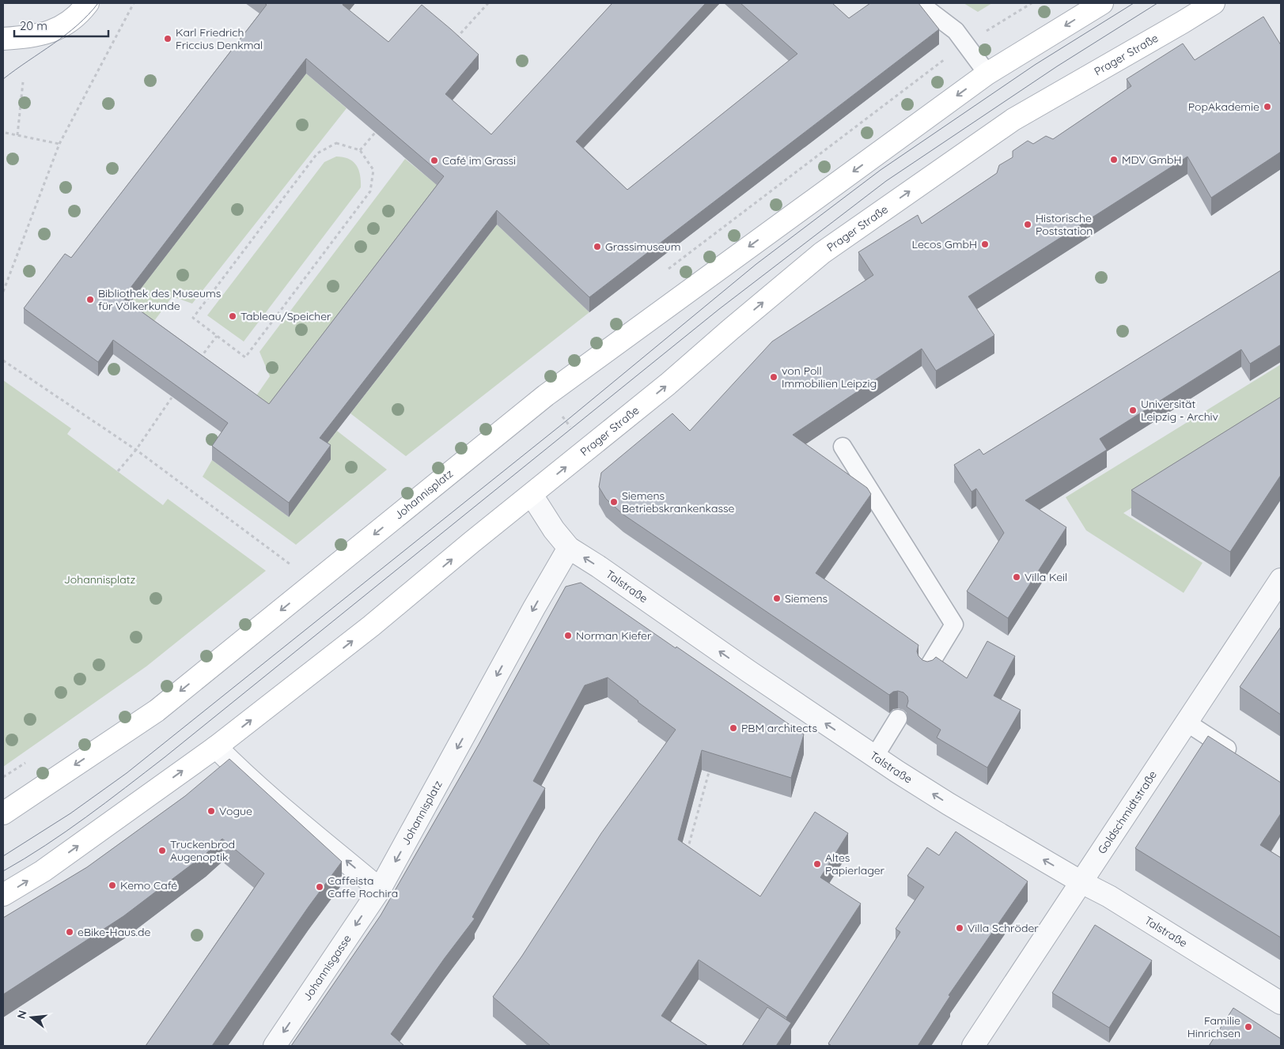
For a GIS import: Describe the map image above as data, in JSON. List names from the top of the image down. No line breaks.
{"streets":{"main road":["Prager Straße","Johannisplatz"],"street":["Talstraße","Goldschmidtstraße","Johannisgasse"]},"crossings":[["Prager Straße","Talstraße"],["Johannisplatz","Talstraße"],["Johannisplatz","Johannisgasse"],["Talstraße","Goldschmidtstraße"]],"one_way":["Prager Straße","Talstraße","Johannisgasse"],"parks":["Johannisplatz"],"places":["Karl Friedrich Friccius Denkmal","PopAkademie","MDV GmbH","Café im Grassi","Historische Poststation","Lecos GmbH","Grassimuseum","Bibliothek des Museums für Völkerkunde","Tableau/Speicher","von Poll Immobilien Leipzig","Universität Leipzig - Archiv","Siemens Betriebskrankenkasse","Villa Keil","Siemens","Norman Kiefer","PBM architects","Vogue","Truckenbrod Augenoptik","Altes Papierlager","Kemo Café","Caffeista Caffe Rochira","Villa Schröder","eBike-Haus.de","Familie Hinrichsen"],"scale_bar":"20 m","north":"left"}
